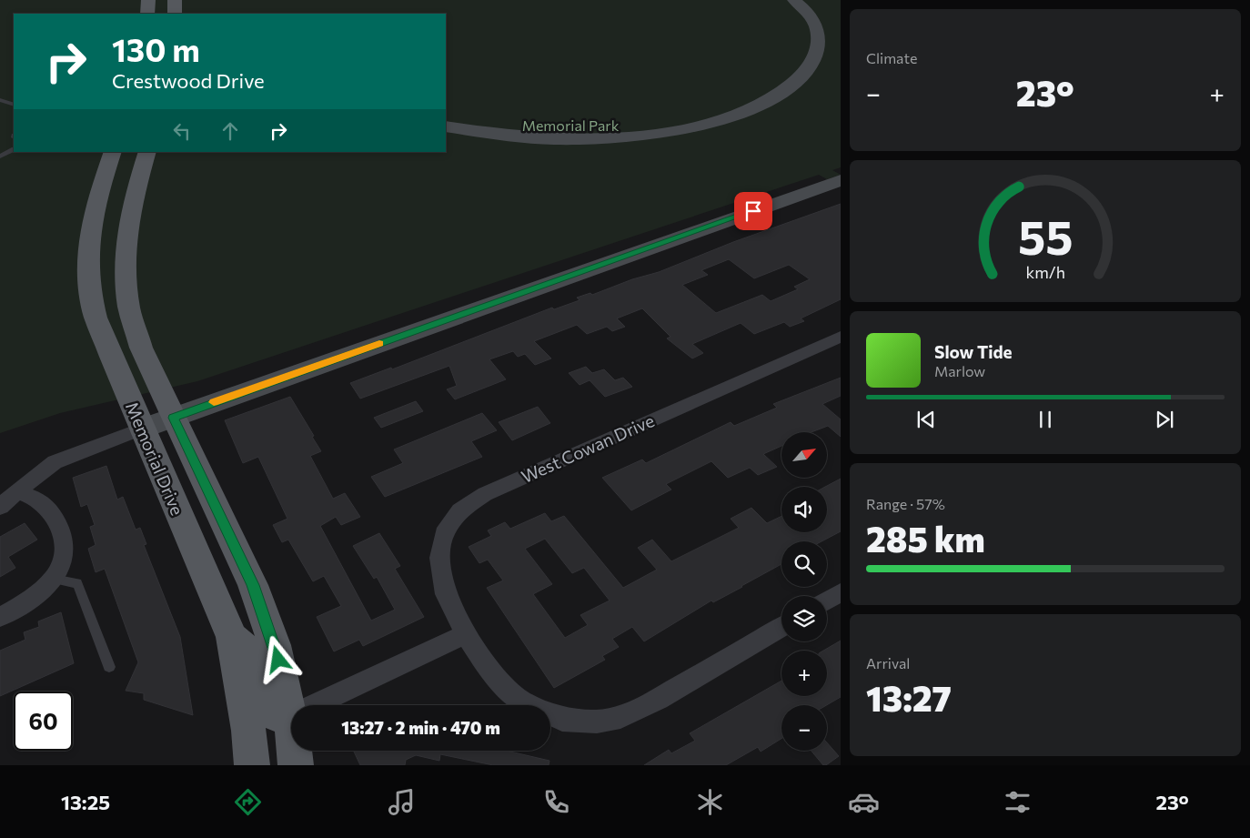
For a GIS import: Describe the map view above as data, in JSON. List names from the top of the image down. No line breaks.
{"streets":{"main road":["Memorial Drive"],"street":["West Cowan Drive"]},"parks":["Memorial Park"],"north":"top right","page":{"tile":["Climate",["Range · 57%","285 km"],["Arrival","13:27"]],"turn":["130 m","Crestwood Drive"],"heat":["−","23°","+"],"song":["Slow Tide","Marlow"],"map_buttons":["+","−"],"limit":"60","trip":"13:27 · 2 min · 470 m","tabs":["13:25","23°"],"gauge":["55","km/h"]}}
